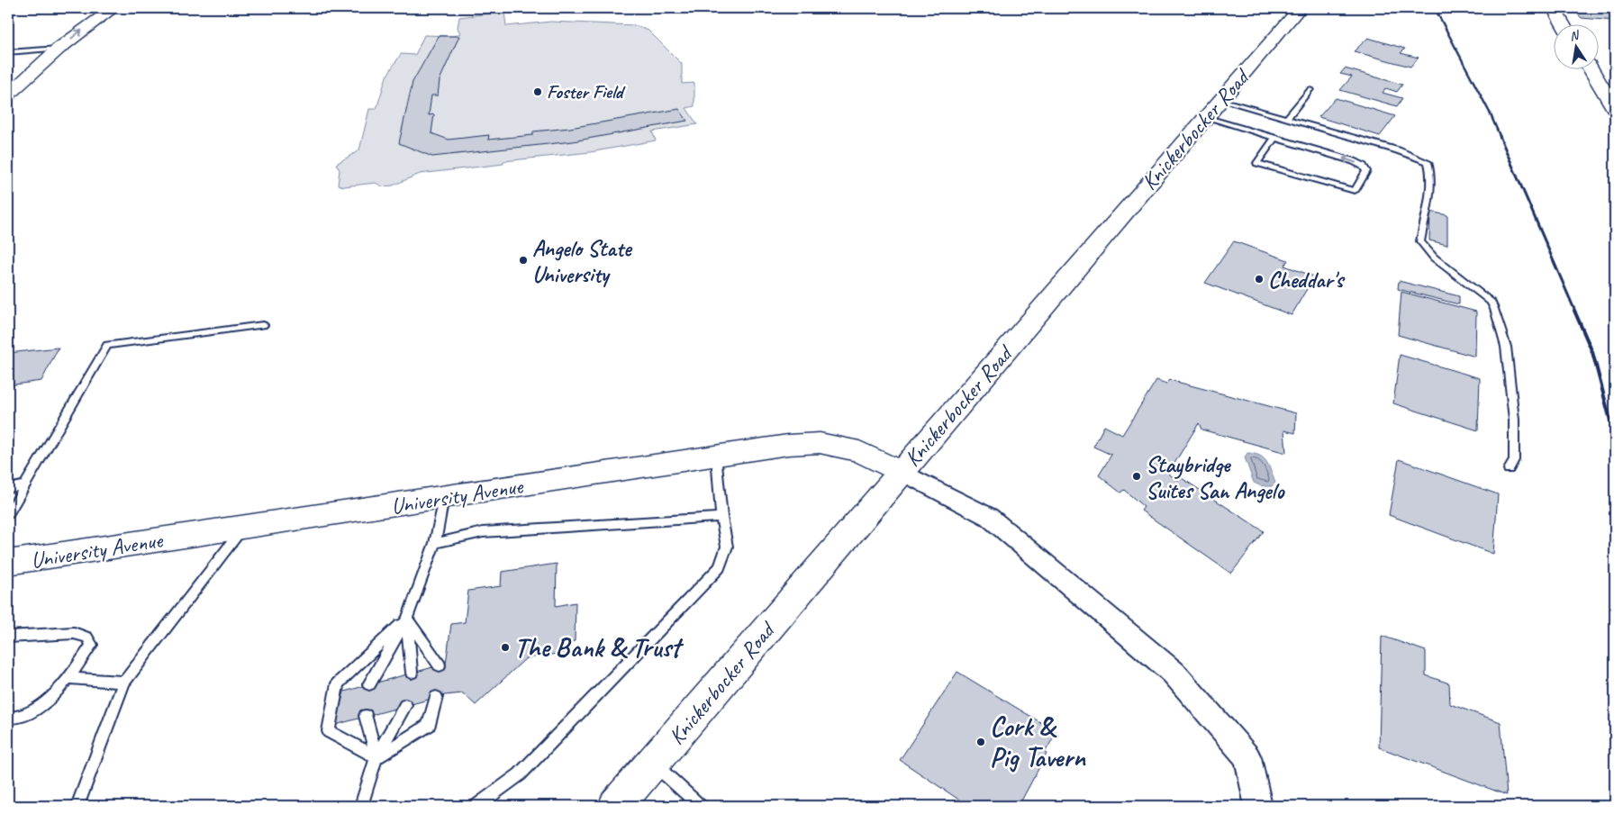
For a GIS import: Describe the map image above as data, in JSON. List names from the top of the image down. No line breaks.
{"streets":{"street":["Knickerbocker Road","University Avenue"]},"crossings":[["Knickerbocker Road","University Avenue"]],"places":["Foster Field","Angelo State University","Cheddar's","Staybridge Suites San Angelo","The Bank & Trust","Cork & Pig Tavern"],"north":"top"}
